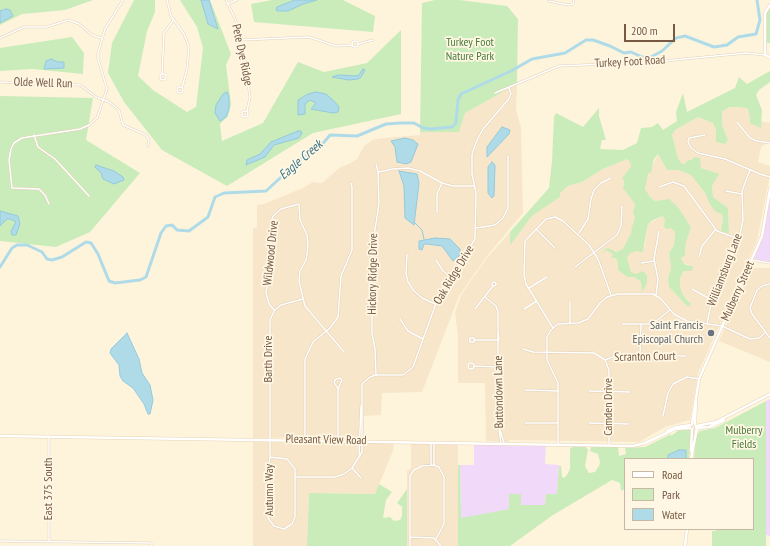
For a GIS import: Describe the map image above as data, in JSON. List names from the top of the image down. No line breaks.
{"streets":{"main road":["Turkey Foot Road","Mulberry Street","Pleasant View Road"],"street":["Pete Dye Ridge","Olde Well Run","Wildwood Drive","Williamsburg Lane","Hickory Ridge Drive","Oak Ridge Drive","Scranton Court","Barth Drive","Buttondown Lane","Camden Drive","East 375 South","Autumn Way"]},"crossings":[["Turkey Foot Road","Oak Ridge Drive"],["Wildwood Drive","Barth Drive"],["Hickory Ridge Drive","Oak Ridge Drive"],["Mulberry Street","Pleasant View Road"],["Scranton Court","Camden Drive"],["Barth Drive","Pleasant View Road"],["Barth Drive","Autumn Way"],["Buttondown Lane","Pleasant View Road"],["Camden Drive","Pleasant View Road"],["Pleasant View Road","East 375 South"],["Pleasant View Road","Autumn Way"]],"water":["Eagle Creek"],"parks":["Turkey Foot Nature Park","Mulberry Fields"],"places":["Saint Francis Episcopal Church"],"legend":["Road","Park","Water"],"scale_bar":"200 m"}
